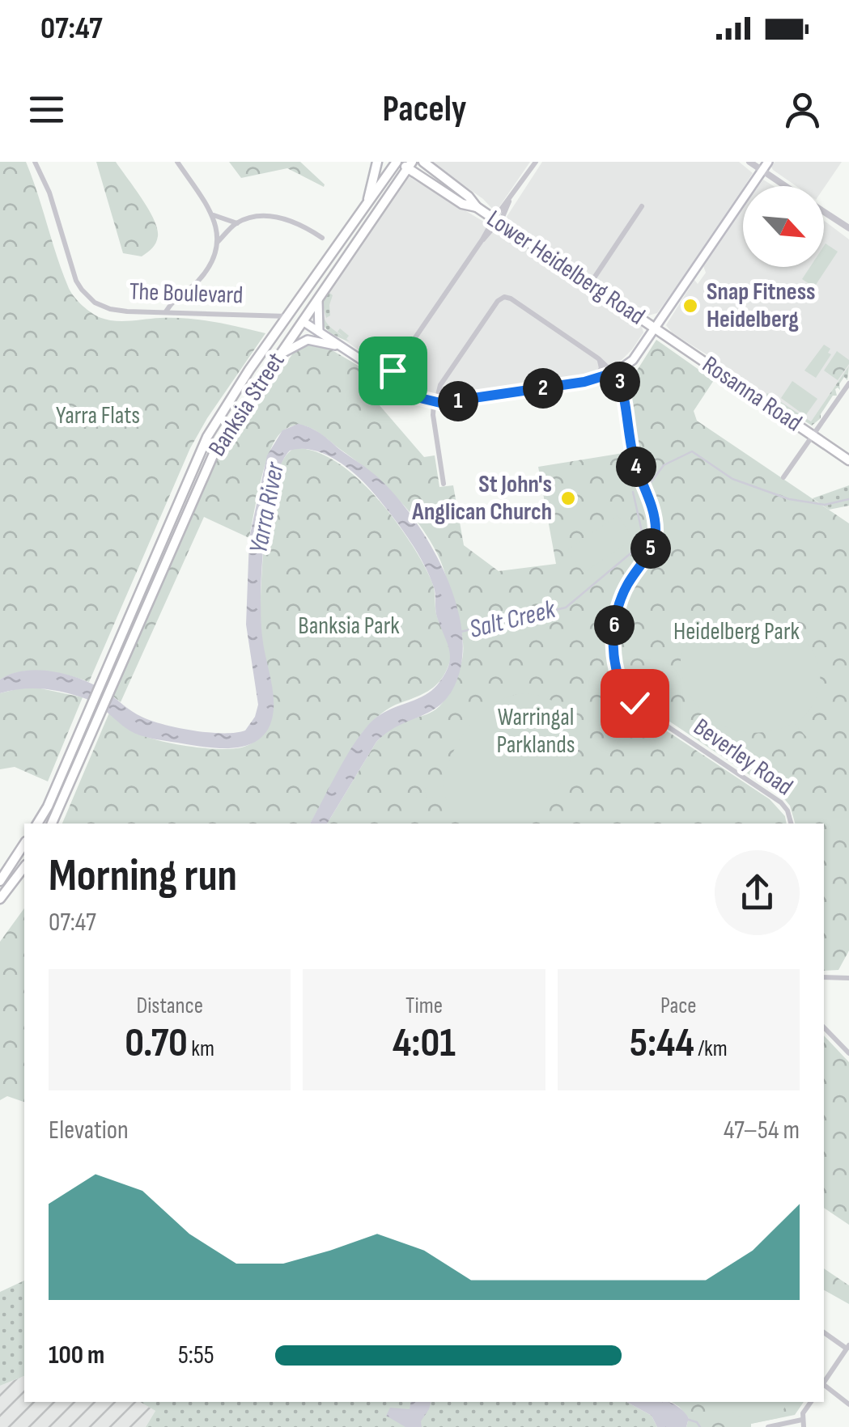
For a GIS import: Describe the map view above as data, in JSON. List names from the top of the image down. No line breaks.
{"streets":{"main road":["Lower Heidelberg Road","Rosanna Road","Banksia Street"],"street":["The Boulevard","Beverley Road"]},"crossings":[["Lower Heidelberg Road","Rosanna Road"],["Lower Heidelberg Road","Banksia Street"],["The Boulevard","Banksia Street"]],"water":["Yarra River","Salt Creek"],"parks":["Yarra Flats","Banksia Park","Heidelberg Park","Warringal Parklands"],"places":["Snap Fitness Heidelberg","St John's Anglican Church"],"north":"bottom right","page":{"status":"07:47","header":"Pacely","pins":["3","2","1","4","5","6"],"heading":["Morning run","07:47"],"stats":[["Distance","0.70 km"],["Time","4:01"],["Pace","5:44 /km"]],"chart":["Elevation","47–54 m"],"list":[{"name":"100 m","note":"5:55"}]}}
